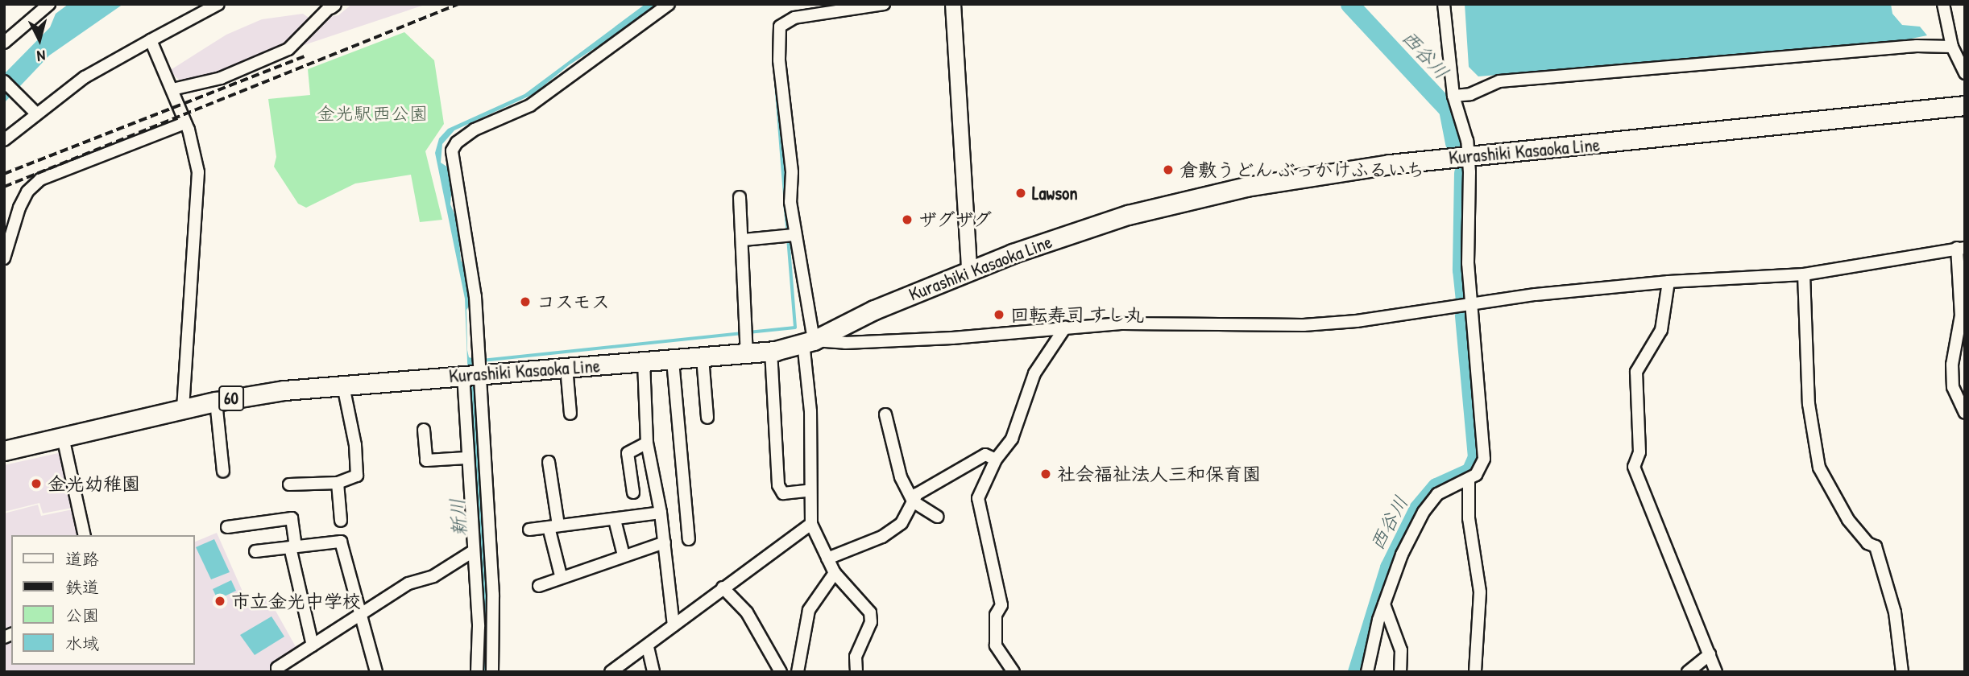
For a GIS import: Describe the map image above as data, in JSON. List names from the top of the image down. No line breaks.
{"streets":{"main road":["Kurashiki Kasaoka Line","60"]},"water":["西谷川","新川"],"parks":["金光駅西公園"],"places":["倉敷うどん ぶっかけふるいち","Lawson","ザグザグ","コスモス","回転寿司 すし丸","社会福祉法人三和保育園","金光幼稚園","市立金光中学校"],"legend":["道路","鉄道","公園","水域"],"north":"bottom"}
